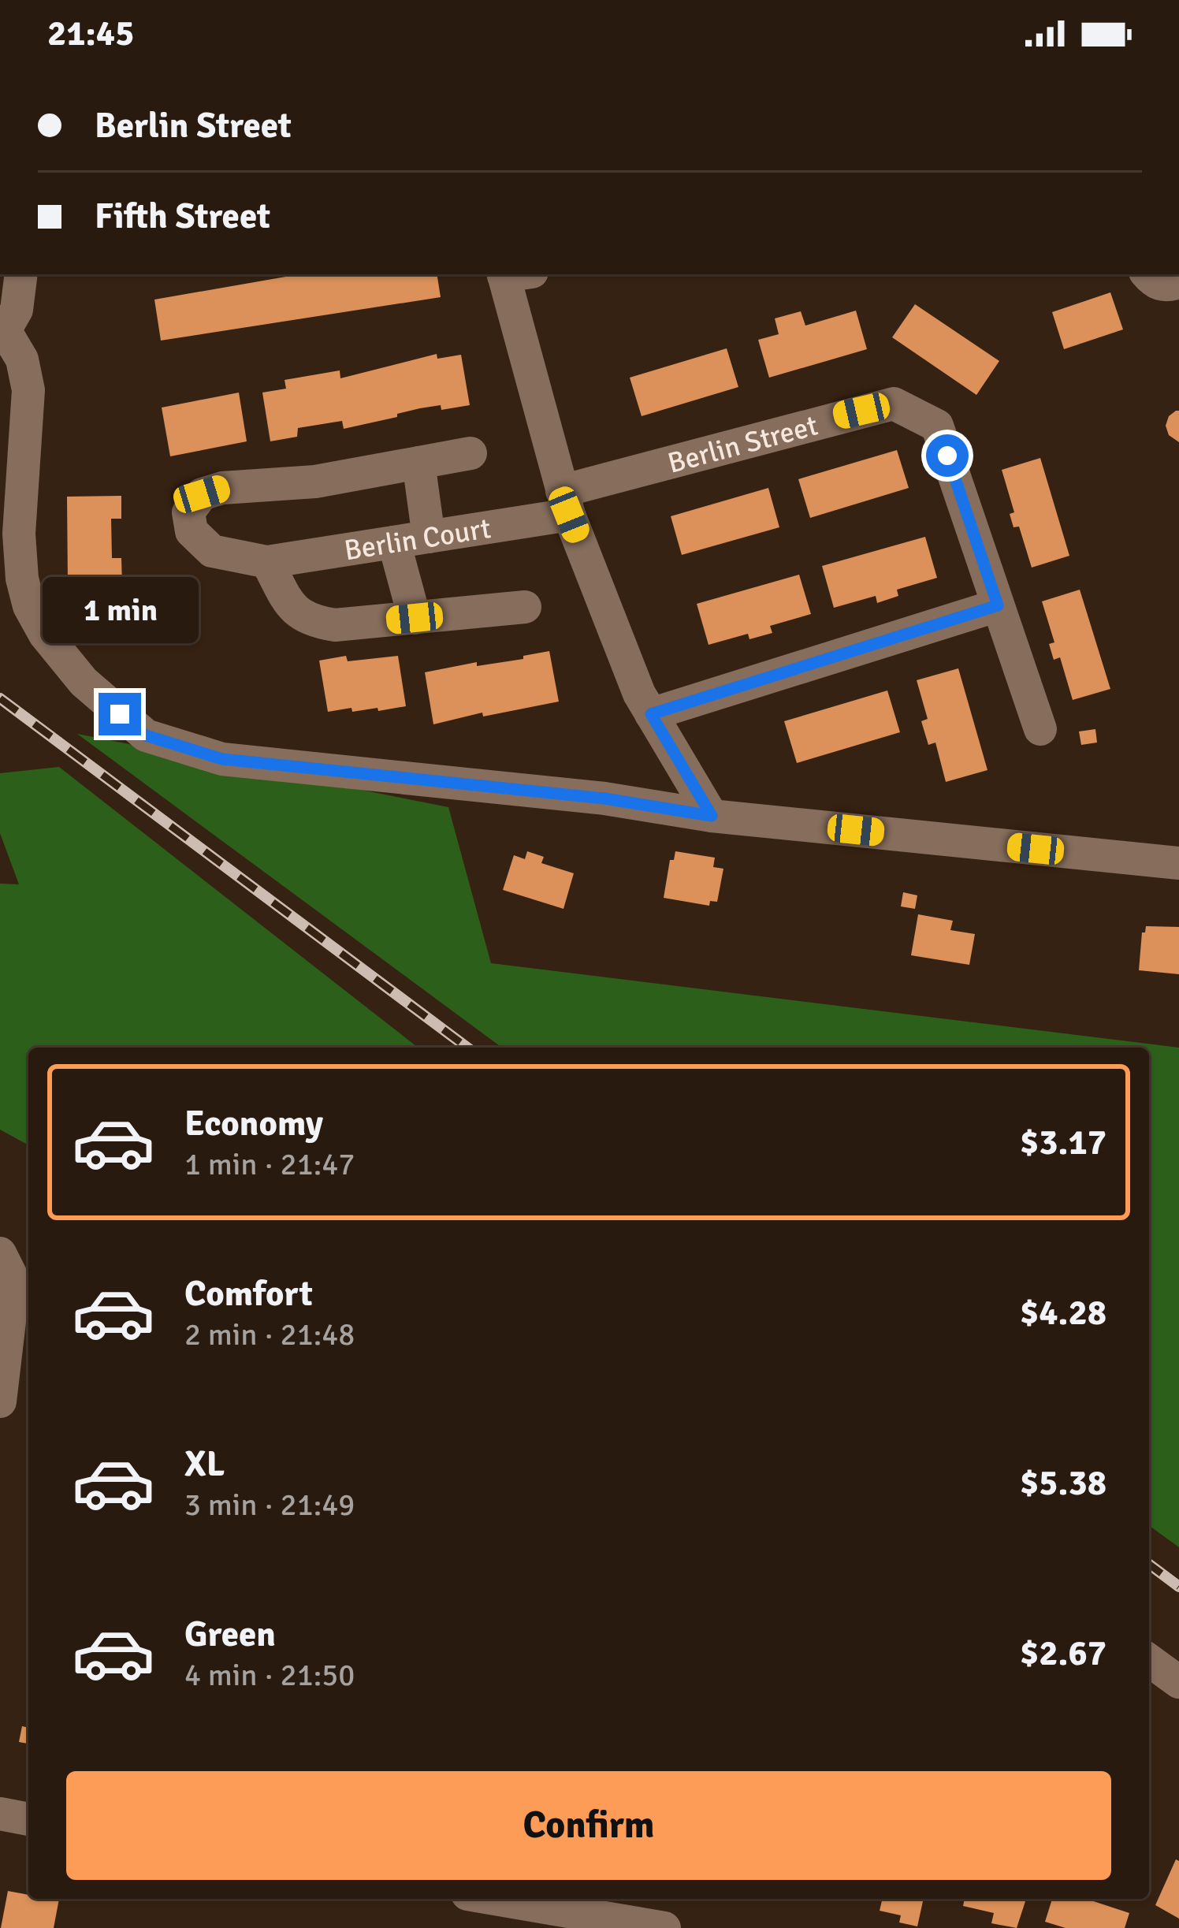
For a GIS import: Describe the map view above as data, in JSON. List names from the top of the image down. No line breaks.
{"streets":{"street":["Berlin Street","Berlin Court"]},"crossings":[["Berlin Street","Berlin Court"]],"page":{"status":"21:45","banner":["Berlin Street","Fifth Street"],"bubble":"1 min","list":[{"name":"Economy","note":"1 min · 21:47","value":"$3.17"},{"name":"Comfort","note":"2 min · 21:48","value":"$4.28"},{"name":"XL","note":"3 min · 21:49","value":"$5.38"},{"name":"Green","note":"4 min · 21:50","value":"$2.67"}],"buttons":"Confirm"}}
